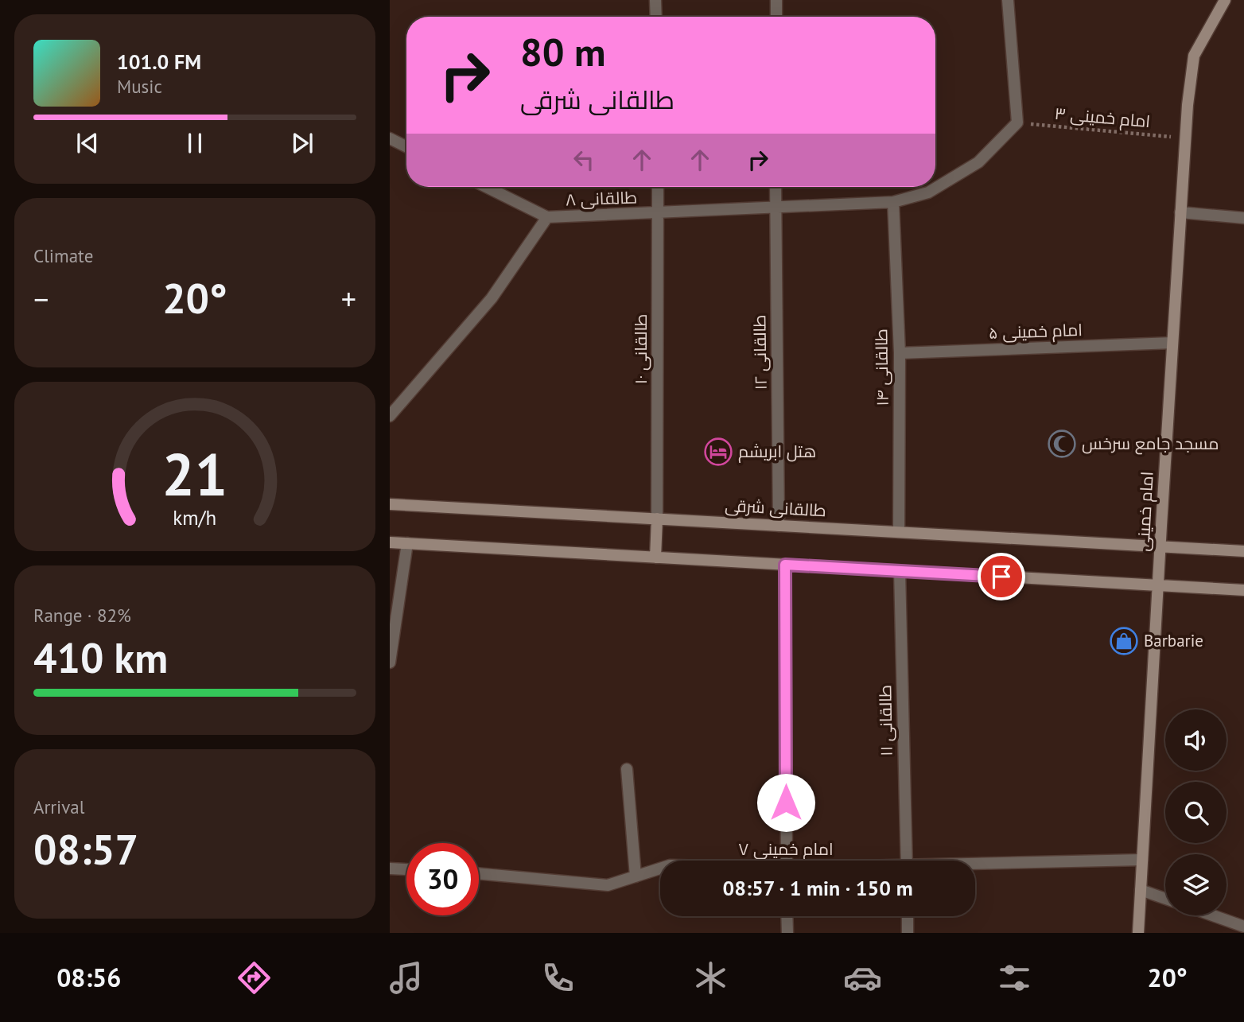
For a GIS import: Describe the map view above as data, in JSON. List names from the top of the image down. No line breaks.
{"streets":{"main road":["طالقانی شرقی","امام خمینی"],"street":["طالقانی ۸","امام خمینی ۵","طالقانی ۱۰","طالقانی ۱۲","طالقانی ۱۴","طالقانی ۱۱","امام خمینی ۷"],"path":["امام خمینی ۳"]},"crossings":[["امام خمینی ۳","طالقانی ۸"],["امام خمینی ۳","امام خمینی"],["طالقانی ۸","طالقانی ۱۰"],["طالقانی ۸","طالقانی ۱۲"],["طالقانی ۸","طالقانی ۱۴"],["امام خمینی ۵","طالقانی ۱۴"],["امام خمینی ۵","امام خمینی"],["طالقانی ۱۰","طالقانی شرقی"],["طالقانی ۱۲","طالقانی شرقی"],["طالقانی ۱۴","طالقانی شرقی"],["طالقانی شرقی","امام خمینی"],["امام خمینی","امام خمینی ۷"]],"places":{"mosque":["مسجد جامع سرخس"],"hotel":["هتل ابریشم"],"shop":["Barbarie"]},"page":{"turn":["80 m","طالقانی شرقی"],"song":["101.0 FM","Music"],"tile":["Climate",["Range · 82%","410 km"],["Arrival","08:57"]],"heat":["−","20°","+"],"limit":"30","trip":"08:57 · 1 min · 150 m","tabs":["08:56","20°"],"gauge":["21","km/h"]}}
